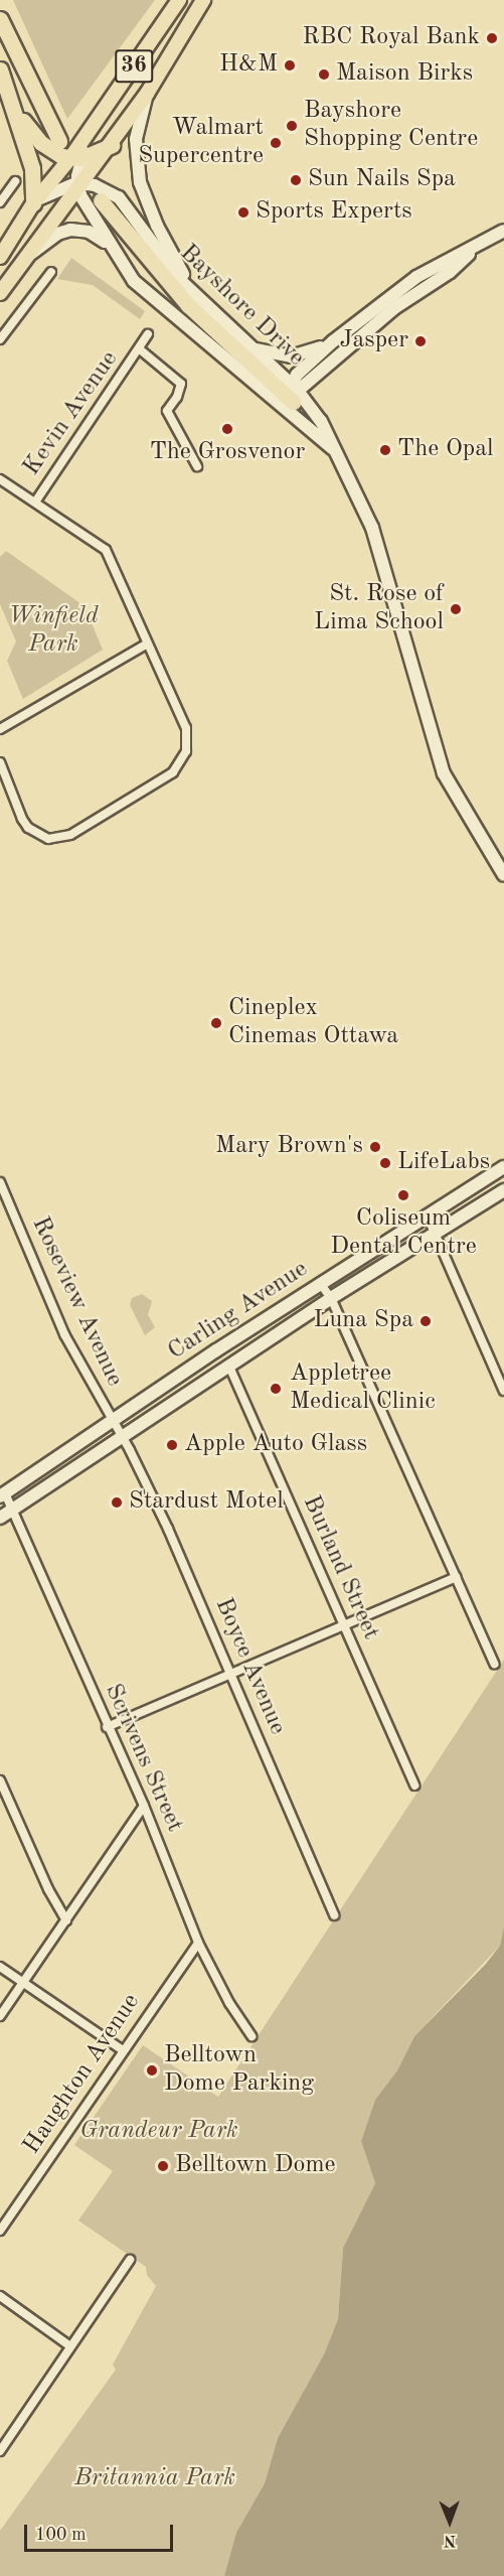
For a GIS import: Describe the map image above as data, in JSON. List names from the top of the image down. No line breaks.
{"streets":{"main road":["36","Bayshore Drive","Carling Avenue"],"street":["Kevin Avenue","Roseview Avenue","Burland Street","Boyce Avenue","Scrivens Street","Haughton Avenue"]},"crossings":[["36","Bayshore Drive"],["Roseview Avenue","Carling Avenue"],["Roseview Avenue","Boyce Avenue"],["Carling Avenue","Burland Street"],["Carling Avenue","Boyce Avenue"],["Carling Avenue","Scrivens Street"],["Scrivens Street","Haughton Avenue"]],"parks":["Winfield Park","Grandeur Park","Britannia Park"],"places":["RBC Royal Bank","H&M","Maison Birks","Bayshore Shopping Centre","Walmart Supercentre","Sun Nails Spa","Sports Experts","Jasper","The Grosvenor","The Opal","St. Rose of Lima School","Cineplex Cinemas Ottawa","Mary Brown's","LifeLabs","Coliseum Dental Centre","Luna Spa","Appletree Medical Clinic","Apple Auto Glass","Stardust Motel","Belltown Dome Parking","Belltown Dome"],"scale_bar":"100 m","north":"bottom"}
